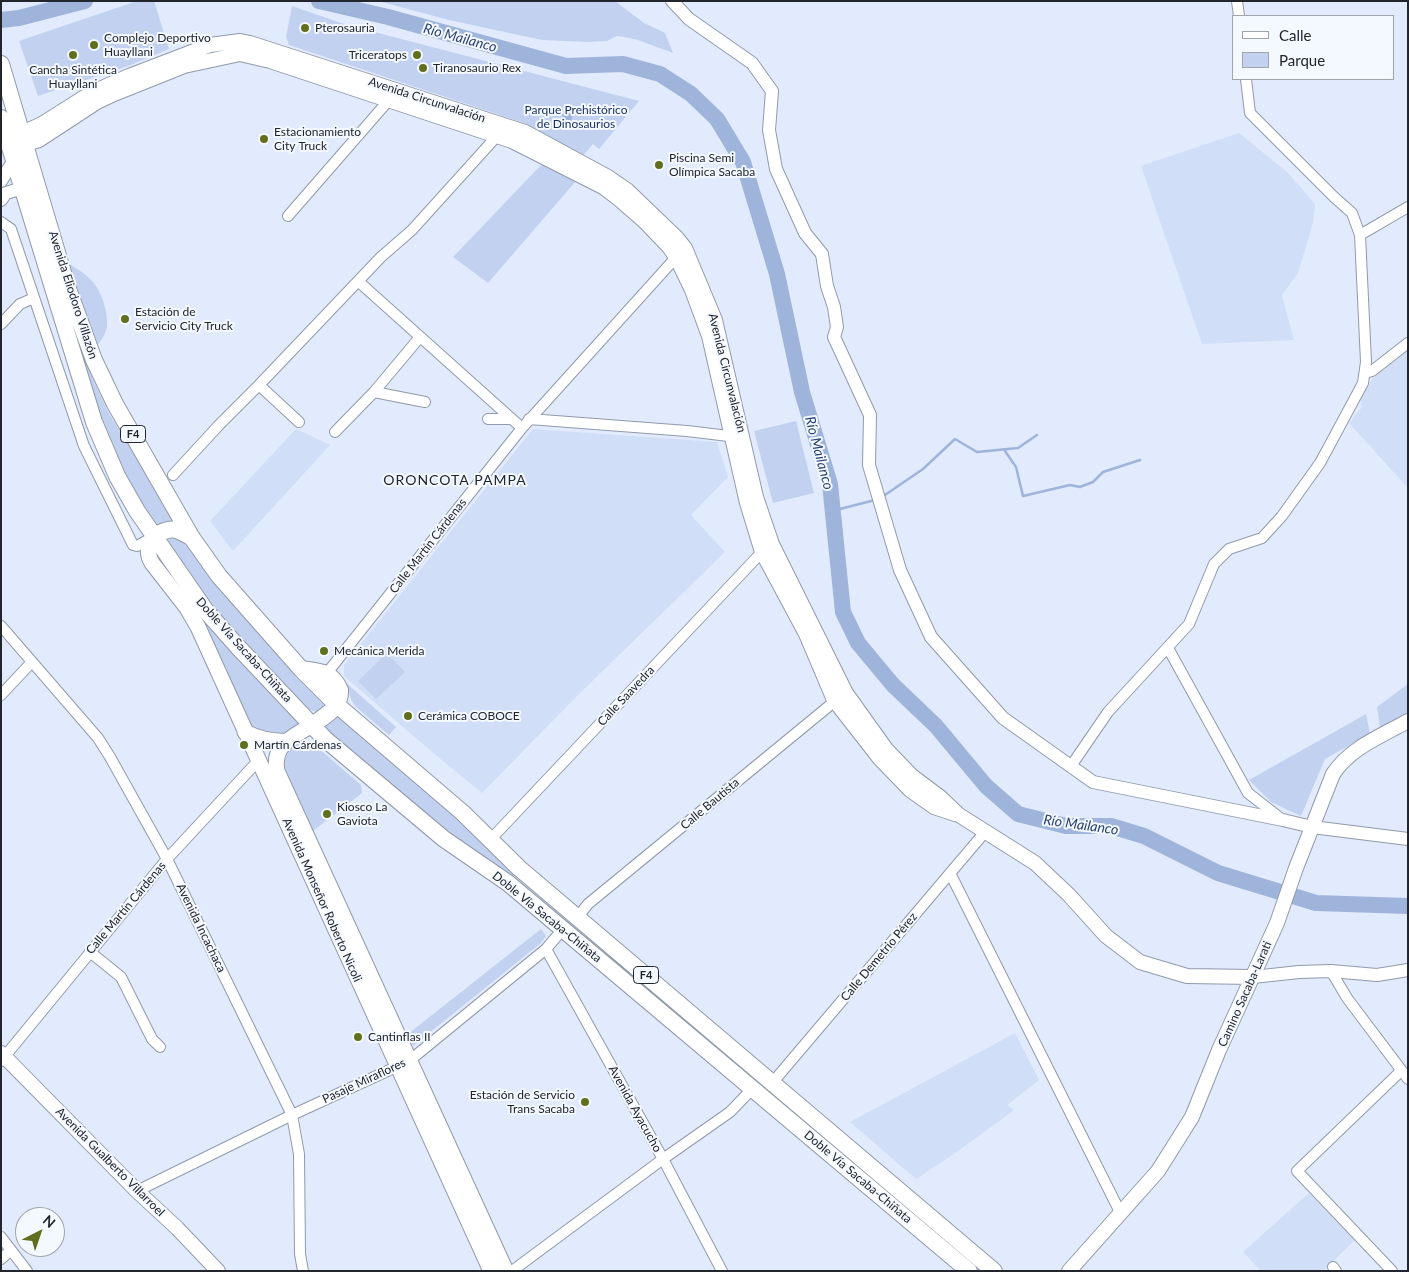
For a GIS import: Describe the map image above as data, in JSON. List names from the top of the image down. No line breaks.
{"streets":{"highway":["Avenida Eliodoro Villazón","F4","Doble Vía Sacaba-Chiñata"],"main road":["Avenida Circunvalación","Avenida Monseñor Roberto Nicoli","Camino Sacaba-Larati","Avenida Gualberto Villarroel"],"street":["Calle Martín Cárdenas","Calle Saavedra","Calle Bautista","Avenida Incachaca","Calle Demetrio Pérez","Pasaje Miraflores","Avenida Ayacucho"]},"crossings":[["Avenida Circunvalación","Avenida Eliodoro Villazón"],["Avenida Circunvalación","Calle Martín Cárdenas"],["Avenida Circunvalación","Calle Saavedra"],["Avenida Circunvalación","Calle Bautista"],["Avenida Circunvalación","Calle Demetrio Pérez"],["Avenida Circunvalación","Camino Sacaba-Larati"],["Avenida Eliodoro Villazón","Doble Vía Sacaba-Chiñata"],["Avenida Eliodoro Villazón","Avenida Monseñor Roberto Nicoli"],["Calle Martín Cárdenas","Avenida Monseñor Roberto Nicoli"],["Calle Martín Cárdenas","Avenida Incachaca"],["Calle Martín Cárdenas","Avenida Gualberto Villarroel"],["Doble Vía Sacaba-Chiñata","Calle Saavedra"],["Doble Vía Sacaba-Chiñata","Calle Bautista"],["Doble Vía Sacaba-Chiñata","Avenida Monseñor Roberto Nicoli"],["Doble Vía Sacaba-Chiñata","Calle Demetrio Pérez"],["Doble Vía Sacaba-Chiñata","Pasaje Miraflores"],["Avenida Monseñor Roberto Nicoli","Pasaje Miraflores"],["Avenida Incachaca","Pasaje Miraflores"],["Pasaje Miraflores","Avenida Ayacucho"],["Pasaje Miraflores","Avenida Gualberto Villarroel"]],"districts":["ORONCOTA PAMPA"],"water":["Río Mailanco"],"parks":["Parque Prehistórico de Dinosaurios"],"places":["Pterosauria","Complejo Deportivo Huayllani","Cancha Sintética Huayllani","Triceratops","Tiranosaurio Rex","Estacionamiento City Truck","Piscina Semi Olímpica Sacaba","Estación de Servicio City Truck","Mecánica Merida","Cerámica COBOCE","Martín Cárdenas","Kiosco La Gaviota","Cantinflas II","Estación de Servicio Trans Sacaba"],"legend":["Calle","Parque"],"north":"top right"}
